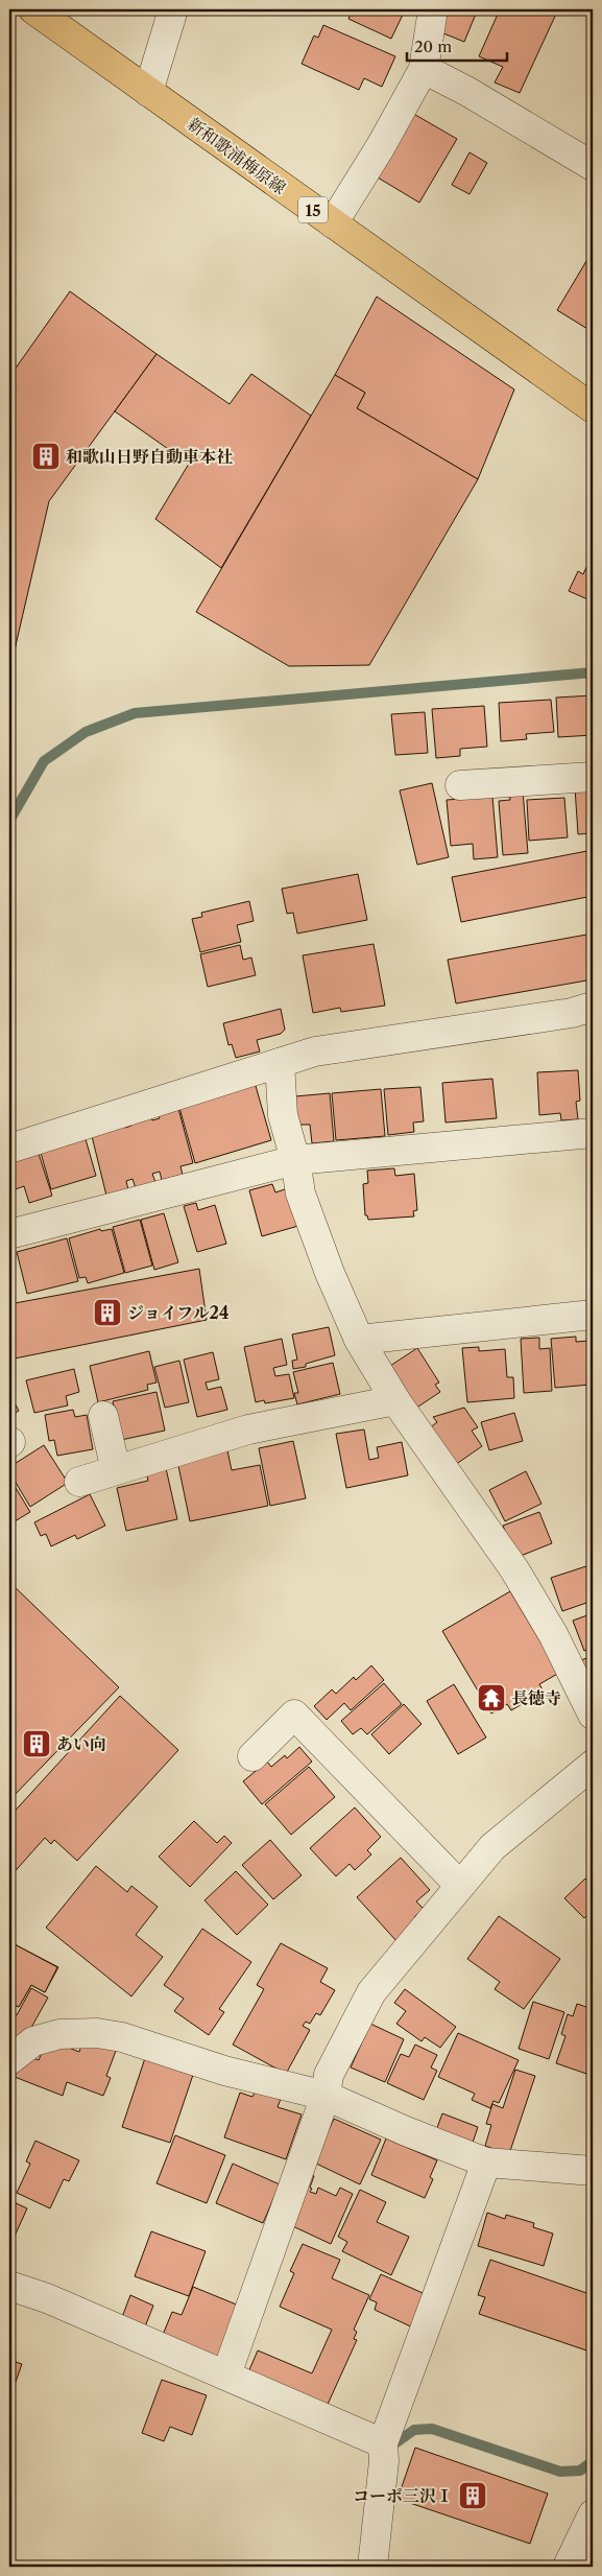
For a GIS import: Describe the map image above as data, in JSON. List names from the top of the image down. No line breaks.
{"streets":{"main road":["新和歌浦梅原線","15"]},"places":{"building":["和歌山日野自動車本社","ジョイフル24","あい向","コーポ三沢Ⅰ"],"temple":["長徳寺"]},"scale_bar":"20 m"}
